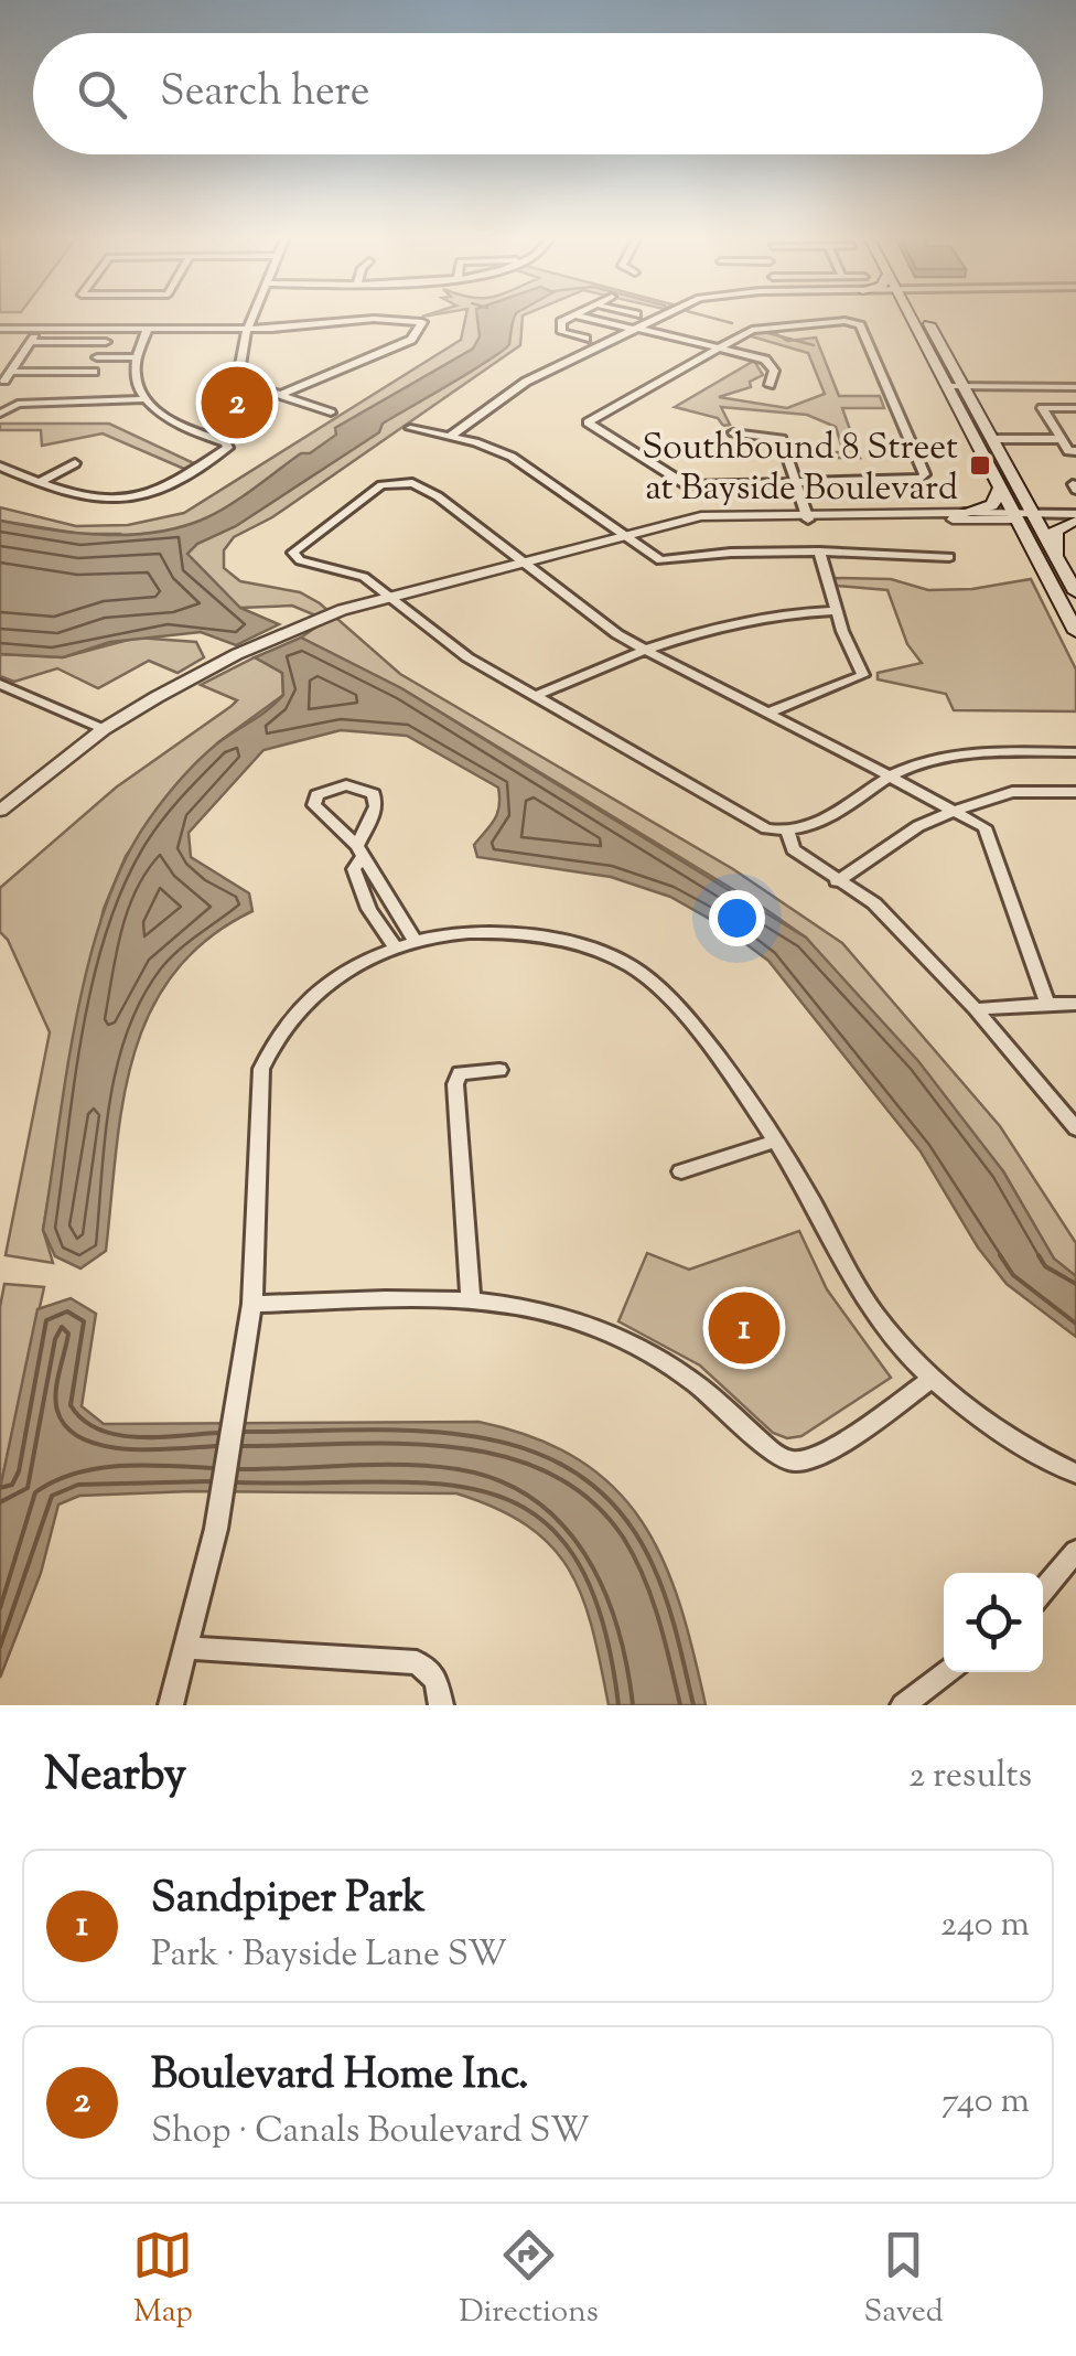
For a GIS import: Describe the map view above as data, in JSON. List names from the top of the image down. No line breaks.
{"places":{"transit":["Southbound 8 Street at Bayside Boulevard"]},"page":{"search":"Search here","pins":["2","1"],"heading":["Nearby","2 results"],"list":[{"mark":"1","name":"Sandpiper Park","note":"Park · Bayside Lane SW","value":"240 m"},{"mark":"2","name":"Boulevard Home Inc.","note":"Shop · Canals Boulevard SW","value":"740 m"}],"nav":["Map","Directions","Saved"]}}
